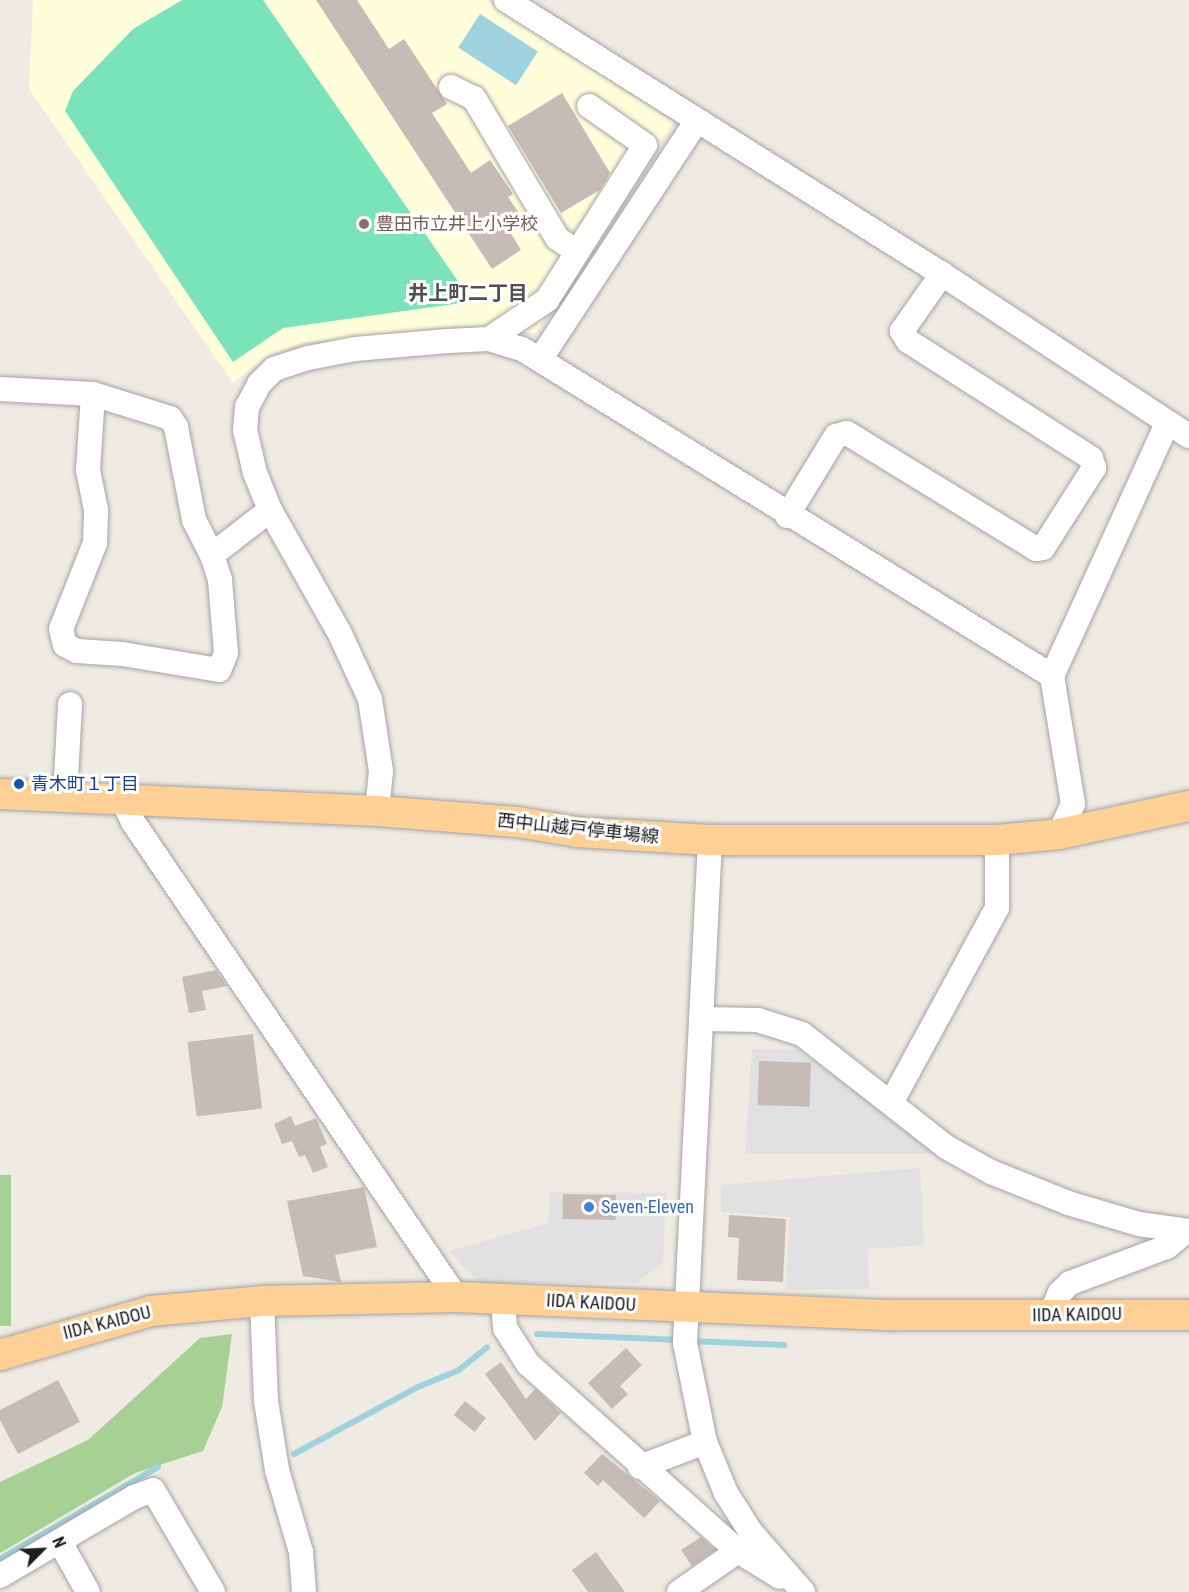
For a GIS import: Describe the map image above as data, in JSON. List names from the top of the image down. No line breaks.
{"streets":{"main road":["西中山越戸停車場線","IIDA KAIDOU"]},"districts":["井上町二丁目"],"places":["豊田市立井上小学校","青木町１丁目","Seven-Eleven"],"north":"top right"}
